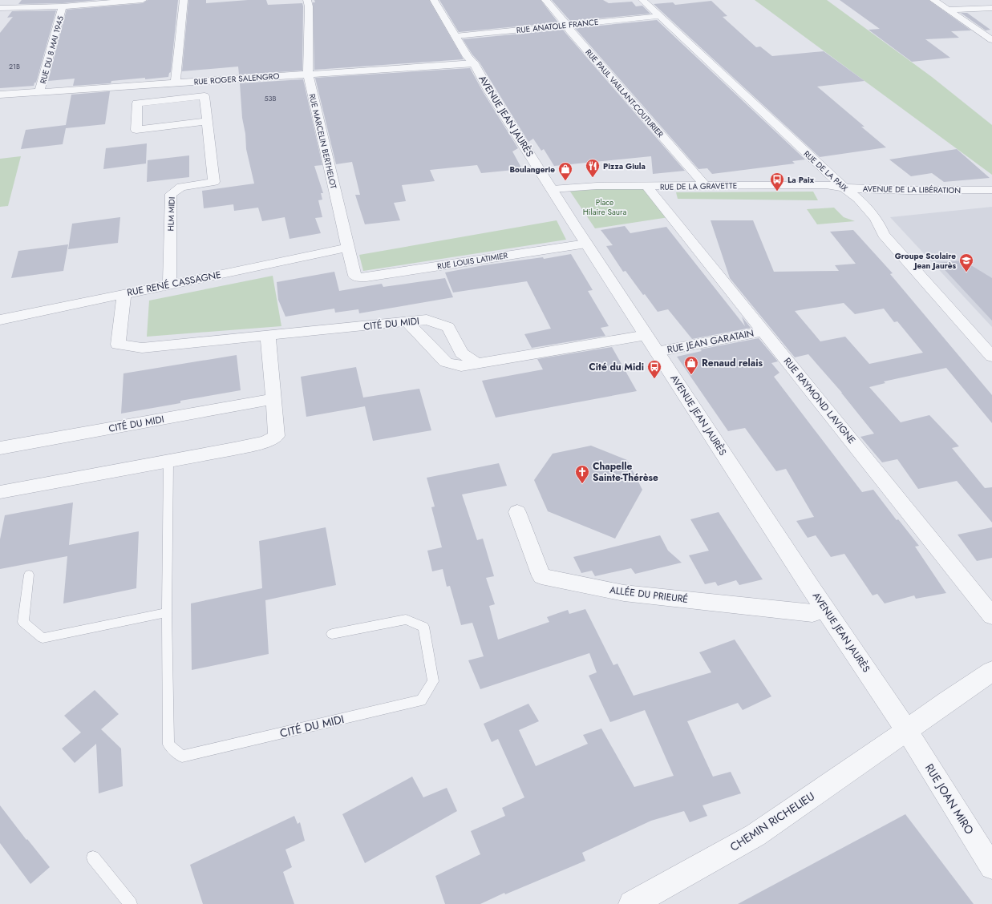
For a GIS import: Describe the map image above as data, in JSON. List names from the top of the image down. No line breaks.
{"streets":{"street":["RUE ANATOLE FRANCE","RUE DU 8 MAI 1945","RUE ROGER SALENGRO","RUE PAUL VAILLANT-COUTURIER","AVENUE JEAN JAURÈS","RUE MARCELIN BERTHELOT","RUE DE LA PAIX","RUE DE LA GRAVETTE","AVENUE DE LA LIBÉRATION","HLM MIDI","RUE LOUIS LATIMIER","RUE RENÉ CASSAGNE","CITÉ DU MIDI","RUE JEAN GARATAIN","RUE RAYMOND LAVIGNE","ALLÉE DU PRIEURÉ","RUE JOAN MIRO","CHEMIN RICHELIEU"]},"crossings":[["RUE ANATOLE FRANCE","RUE PAUL VAILLANT-COUTURIER"],["RUE ANATOLE FRANCE","AVENUE JEAN JAURÈS"],["RUE ANATOLE FRANCE","RUE DE LA PAIX"],["RUE DU 8 MAI 1945","RUE ROGER SALENGRO"],["RUE ROGER SALENGRO","AVENUE JEAN JAURÈS"],["RUE ROGER SALENGRO","RUE MARCELIN BERTHELOT"],["RUE PAUL VAILLANT-COUTURIER","RUE DE LA GRAVETTE"],["AVENUE JEAN JAURÈS","RUE DE LA GRAVETTE"],["AVENUE JEAN JAURÈS","RUE LOUIS LATIMIER"],["AVENUE JEAN JAURÈS","RUE JEAN GARATAIN"],["AVENUE JEAN JAURÈS","ALLÉE DU PRIEURÉ"],["AVENUE JEAN JAURÈS","RUE JOAN MIRO"],["AVENUE JEAN JAURÈS","CHEMIN RICHELIEU"],["RUE MARCELIN BERTHELOT","RUE LOUIS LATIMIER"],["RUE MARCELIN BERTHELOT","RUE RENÉ CASSAGNE"],["RUE DE LA PAIX","RUE DE LA GRAVETTE"],["RUE DE LA PAIX","AVENUE DE LA LIBÉRATION"],["RUE DE LA GRAVETTE","AVENUE DE LA LIBÉRATION"],["RUE DE LA GRAVETTE","RUE RAYMOND LAVIGNE"],["HLM MIDI","RUE RENÉ CASSAGNE"],["RUE RENÉ CASSAGNE","CITÉ DU MIDI"],["RUE JEAN GARATAIN","RUE RAYMOND LAVIGNE"],["RUE JOAN MIRO","CHEMIN RICHELIEU"]],"parks":["Place Hilaire Saura"],"places":{"restaurant":["Pizza Giula"],"shop":["Boulangerie","Renaud relais"],"bus stop":["La Paix","Cité du Midi"],"school or university":["Groupe Scolaire Jean Jaurès"],"church":["Chapelle Sainte-Thérèse"]},"house_numbers":["21B","53B"]}
